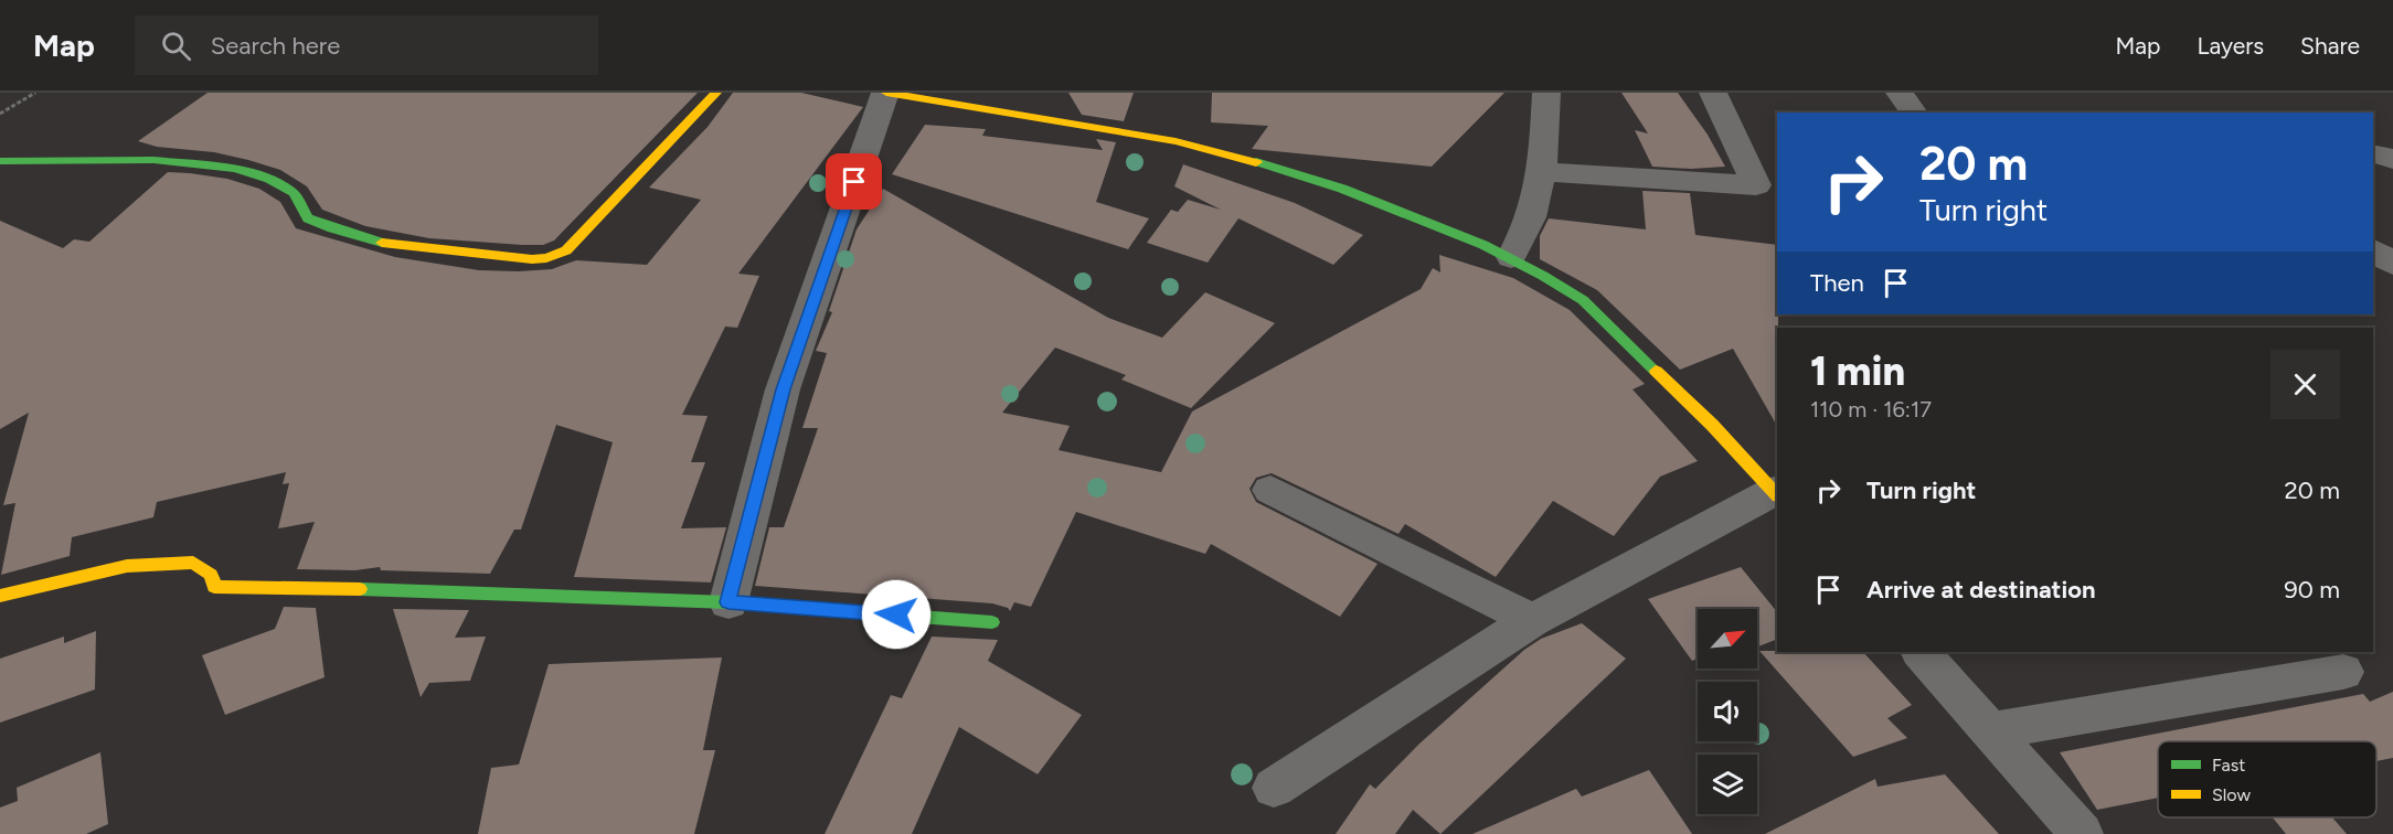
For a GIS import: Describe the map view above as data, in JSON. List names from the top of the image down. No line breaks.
{"legend":["Fast","Slow"],"north":"top right","page":{"header":"Map","search":"Search here","nav":["Map","Layers","Share"],"turn":["20 m","Turn right"],"then":"Then","heading":["1 min","110 m · 16:17"],"list":[{"name":"Turn right","value":"20 m"},{"name":"Arrive at destination","value":"90 m"}]}}
